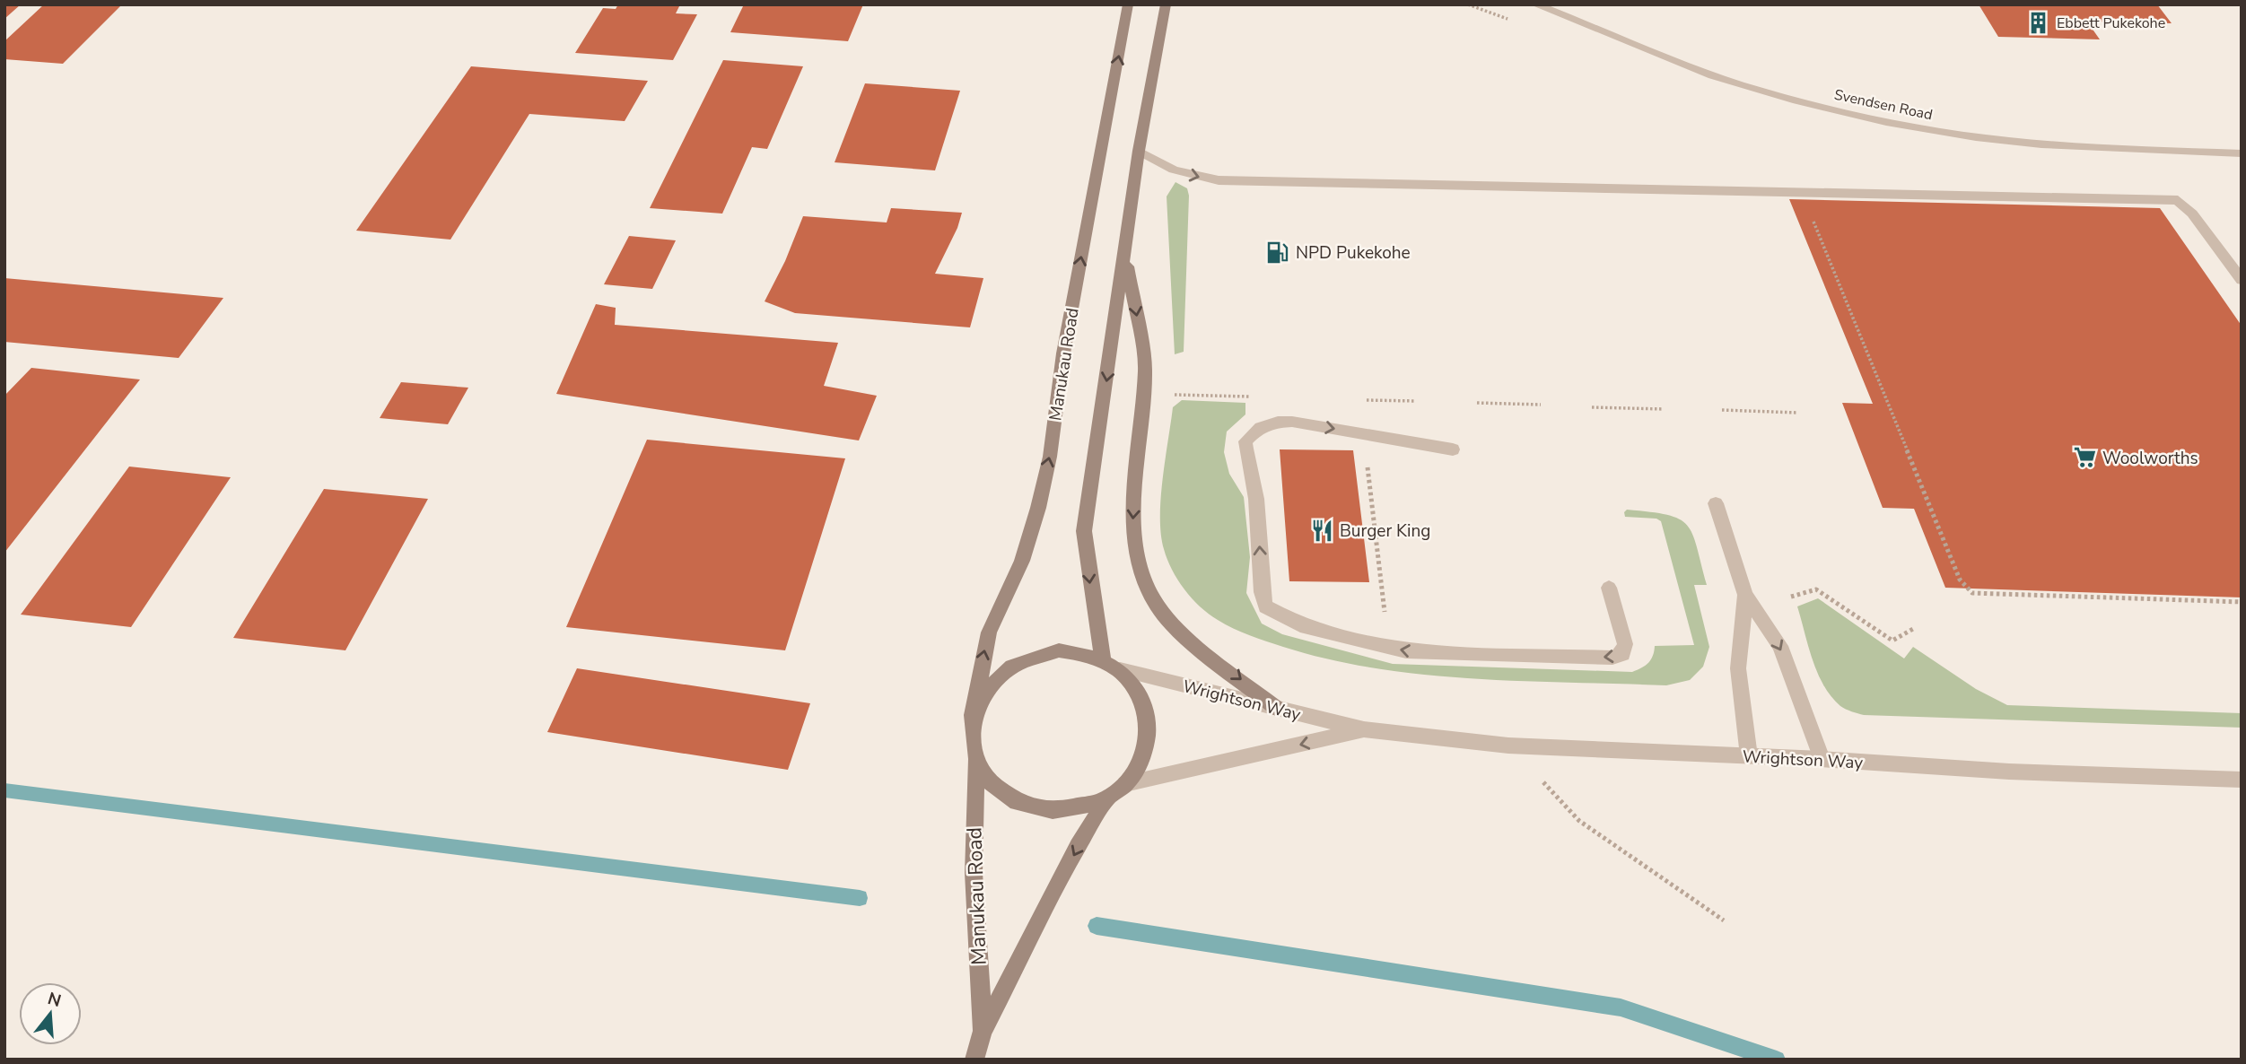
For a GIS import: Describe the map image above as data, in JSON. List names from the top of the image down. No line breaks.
{"streets":{"main road":["Manukau Road"],"street":["Svendsen Road","Wrightson Way"]},"crossings":[["Manukau Road","Wrightson Way"]],"places":{"building":["Ebbett Pukekohe"],"fuel station":["NPD Pukekohe"],"supermarket":["Woolworths"],"restaurant":["Burger King"]},"north":"top"}
